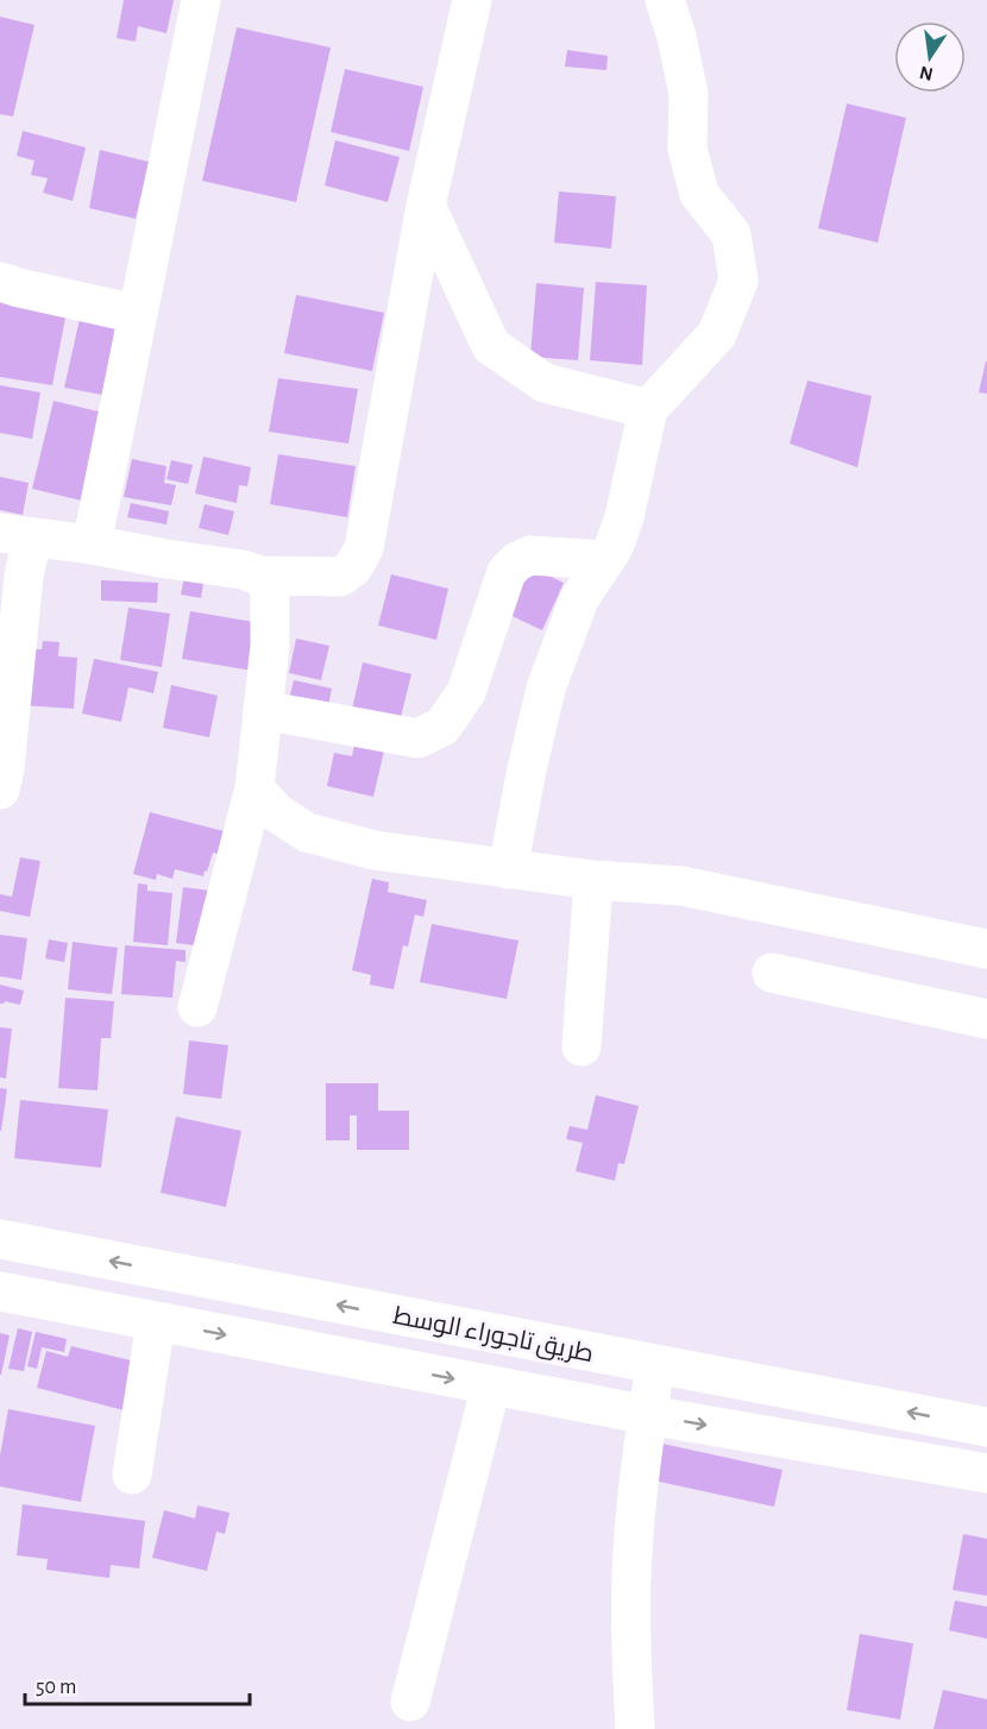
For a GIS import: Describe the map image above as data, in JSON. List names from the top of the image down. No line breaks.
{"streets":{"street":["طريق تاجوراء الوسط"]},"scale_bar":"50 m","north":"bottom"}
